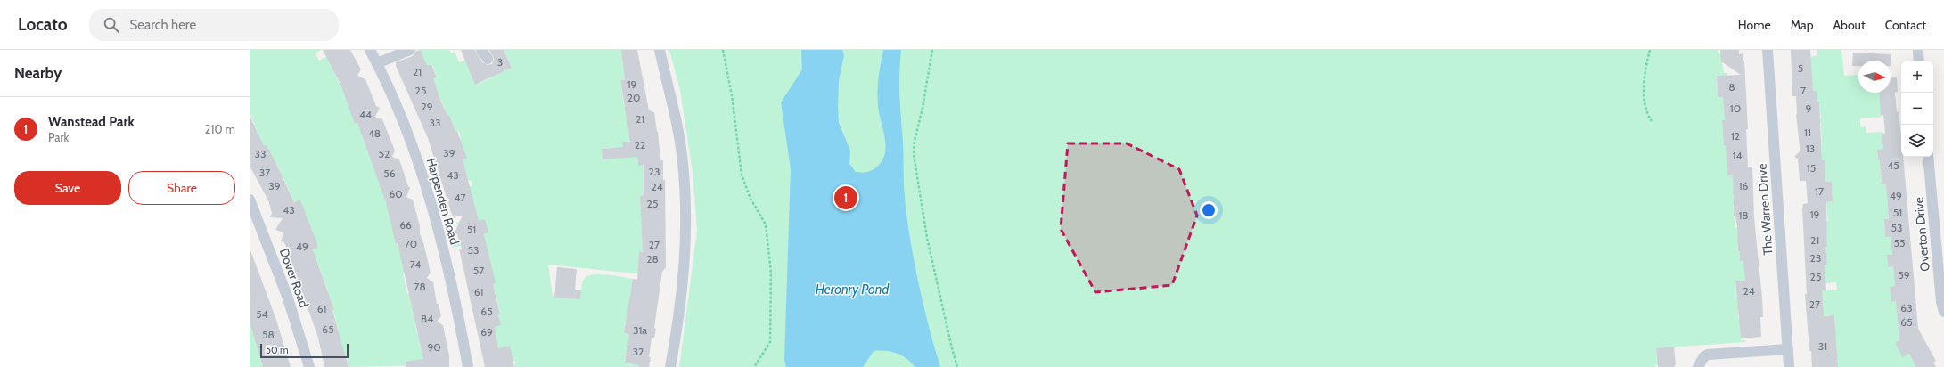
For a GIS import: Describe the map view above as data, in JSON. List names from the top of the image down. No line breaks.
{"streets":{"street":["Harpenden Road","The Warren Drive","Overton Drive","Dover Road"]},"water":["Heronry Pond"],"house_numbers":["3","5","21","19","8","25","7","20","29","10","9","44","21","33","11","48","12","22","13","39","33","52","14","45","15","23","37","56","43","39","16","24","17","60","49","47","25","43","51","19","18","66","53","51","21","55","70","27","49","53","23","28","74","57","59","25","78","24","61","27","63","61","65","54","84","65","65","31a","69","58","31","90","32"],"scale_bar":"50 m","north":"right","page":{"header":"Locato","search":"Search here","nav":["Home","Map","About","Contact"],"heading":"Nearby","map_buttons":["+","−"],"list":[{"mark":"1","name":"Wanstead Park","note":"Park","value":"210 m"}],"buttons":["Save","Share"],"pins":"1","scale":"50 m"}}
